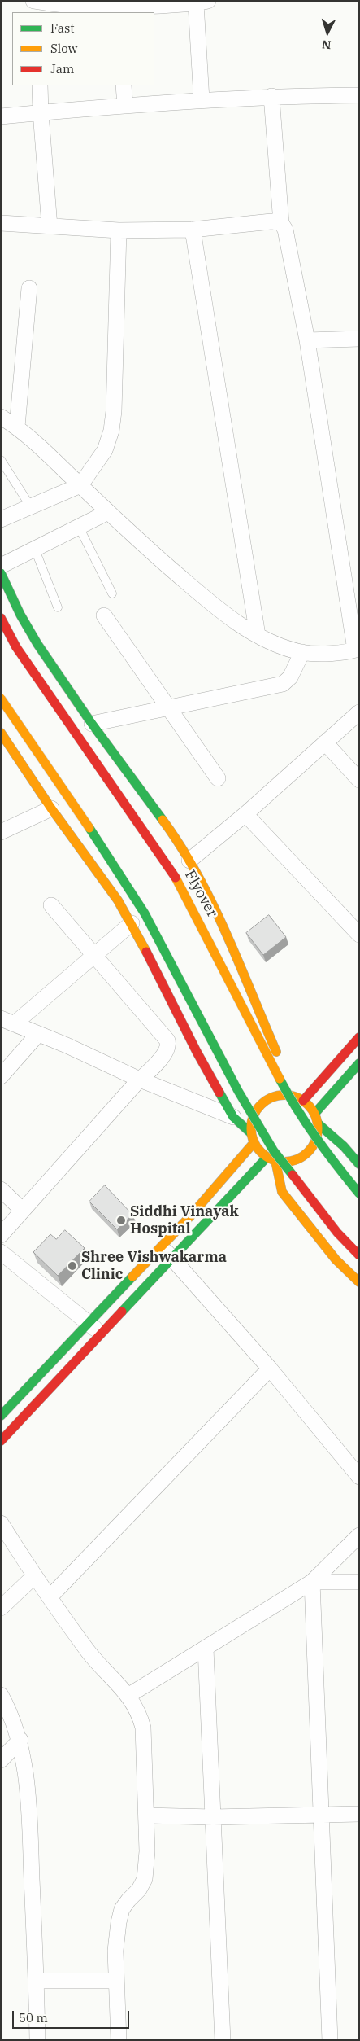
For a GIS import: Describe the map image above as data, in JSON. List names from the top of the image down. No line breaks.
{"streets":{"main road":["Flyover"]},"places":["Siddhi Vinayak Hospital","Shree Vishwakarma Clinic"],"legend":["Fast","Slow","Jam"],"scale_bar":"50 m","north":"bottom"}
